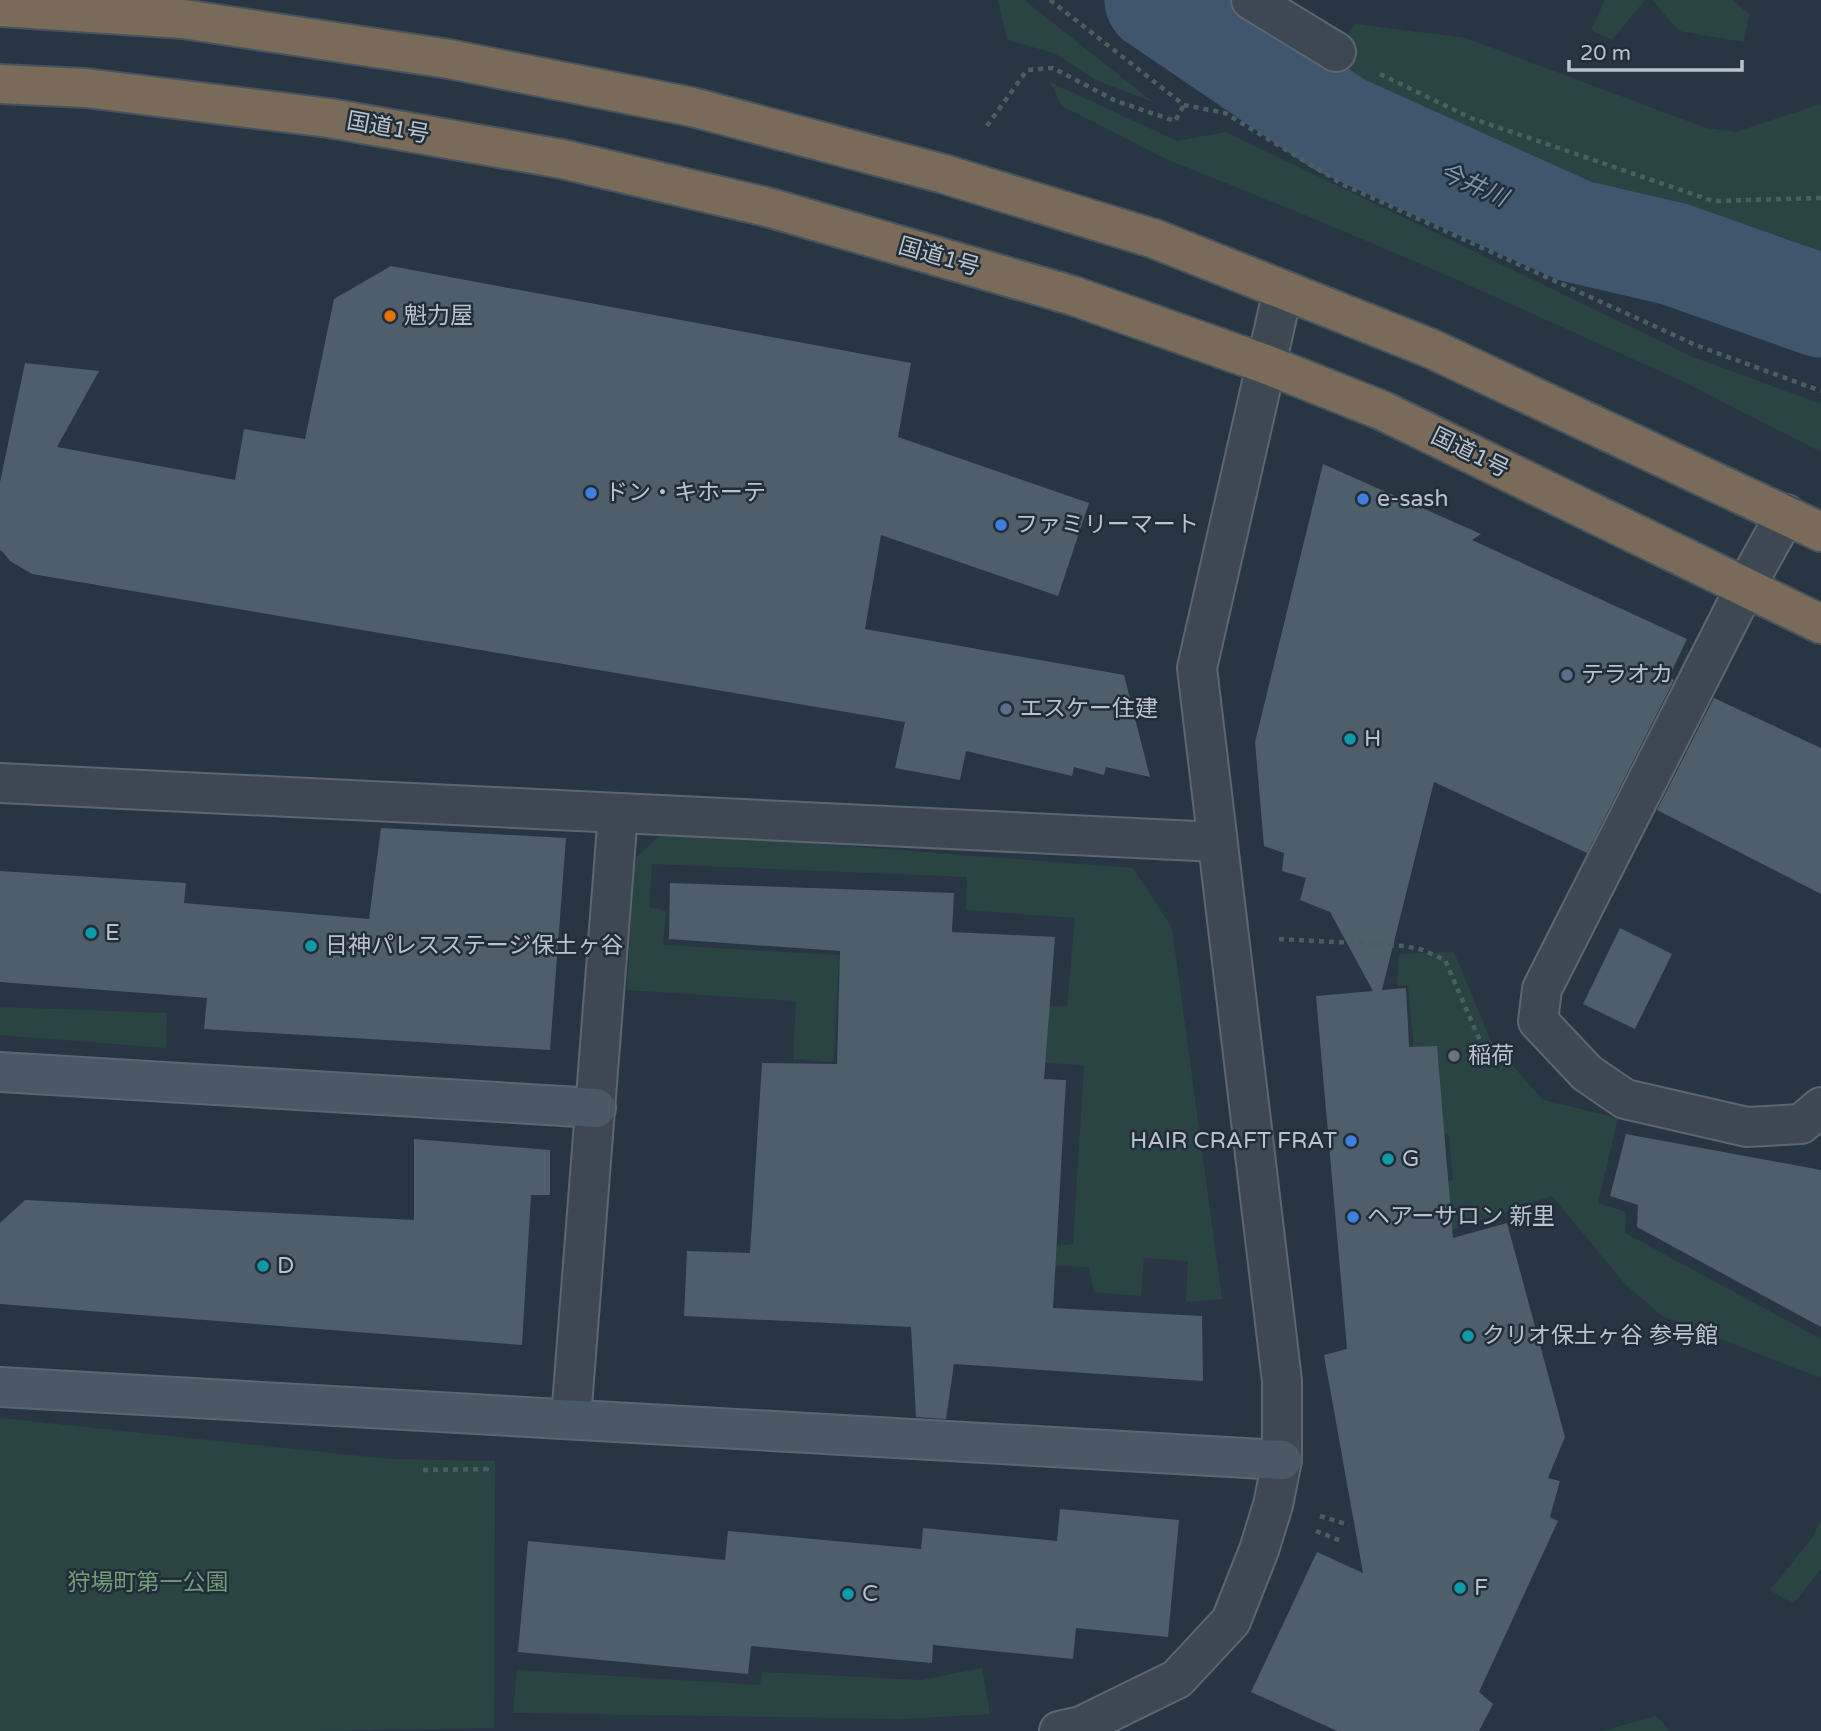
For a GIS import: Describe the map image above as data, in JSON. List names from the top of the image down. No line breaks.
{"streets":{"highway":["国道1号"]},"water":["今井川"],"parks":["狩場町第一公園"],"places":["魁力屋","ドン・キホーテ","e-sash","ファミリーマート","テラオカ","エスケー住建","H","E","日神パレスステージ保土ヶ谷","稲荷","HAIR CRAFT FRAT","G","ヘアーサロン 新里","D","クリオ保土ヶ谷 参号館","F","C"],"scale_bar":"20 m"}
